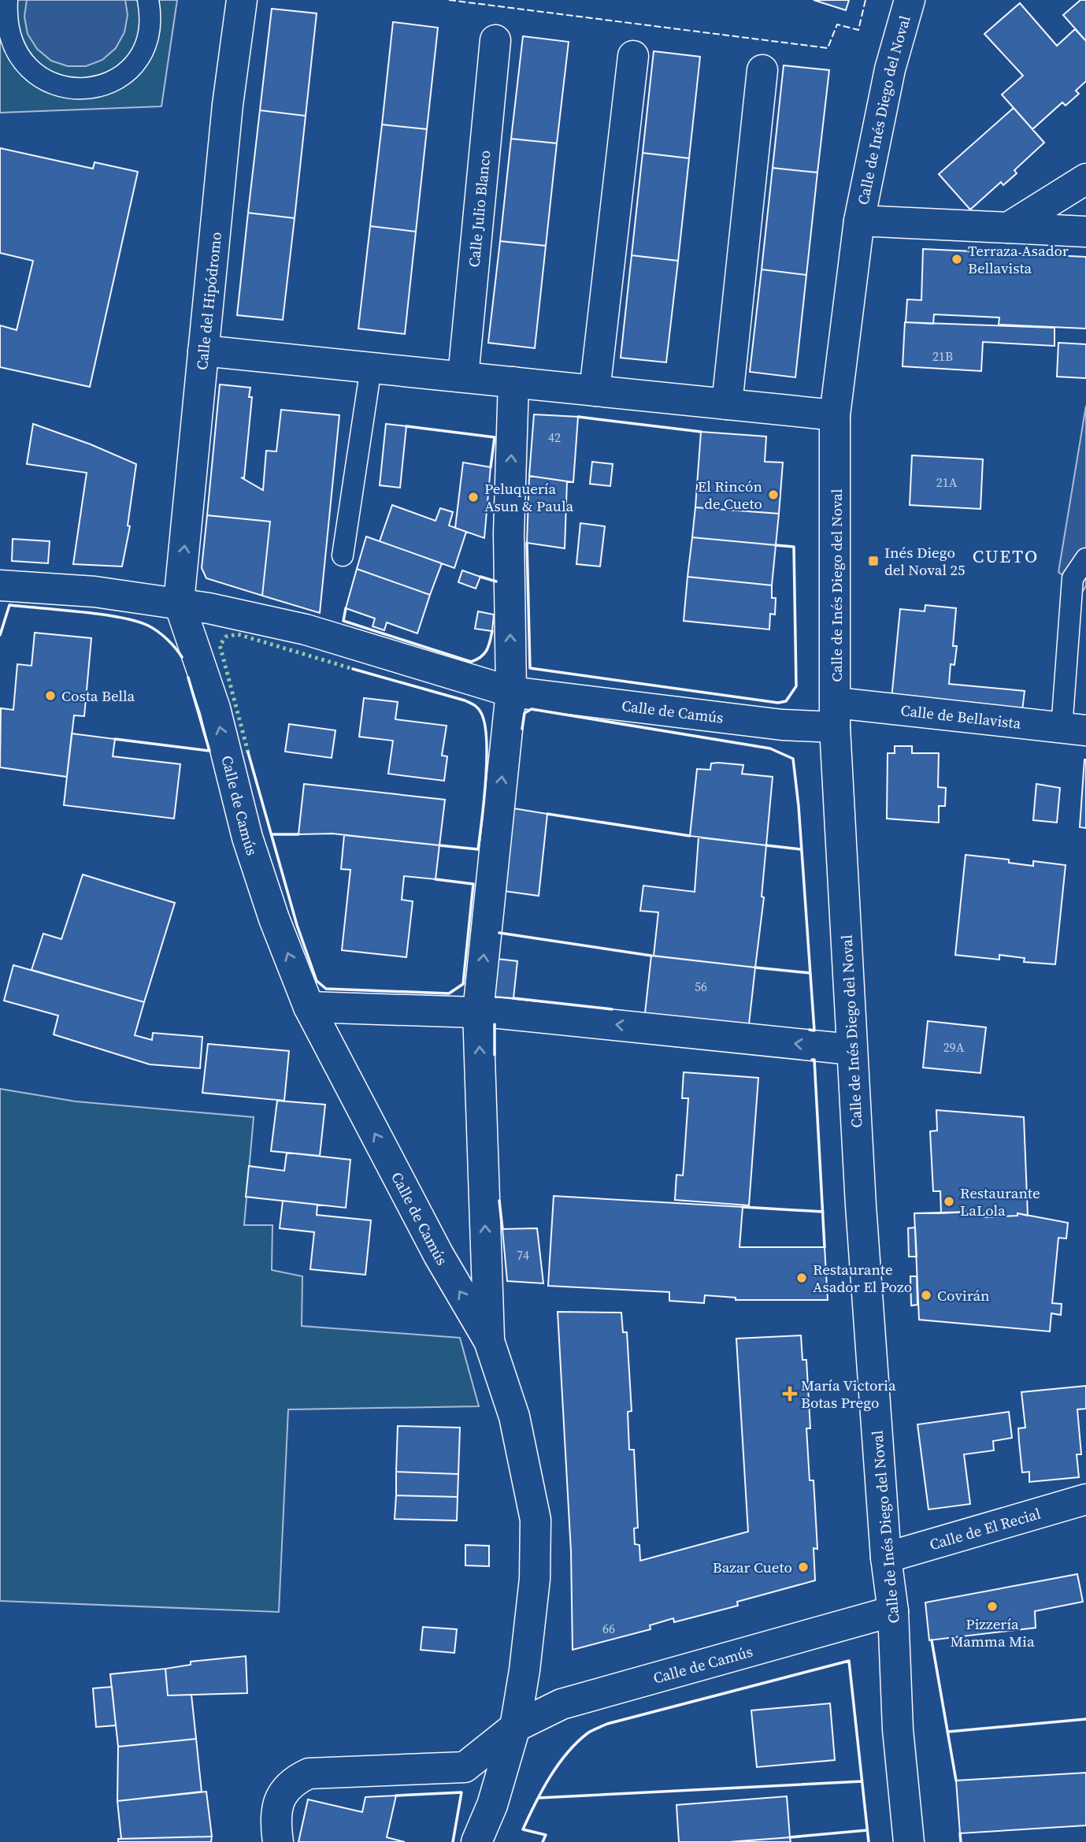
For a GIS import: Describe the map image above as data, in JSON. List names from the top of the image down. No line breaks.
{"streets":{"street":["Calle de Inés Diego del Noval","Calle Julio Blanco","Calle del Hipódromo","Calle de Camús","Calle de Bellavista","Calle de El Recial"]},"crossings":[["Calle de Inés Diego del Noval","Calle de Camús"],["Calle de Inés Diego del Noval","Calle de Bellavista"],["Calle de Inés Diego del Noval","Calle de El Recial"],["Calle del Hipódromo","Calle de Camús"],["Calle de Camús","Calle de Bellavista"]],"one_way":["Calle del Hipódromo","Calle de Camús"],"districts":["CUETO"],"places":{"other":["Terraza Asador Bellavista","El Rincón de Cueto","Peluquería Asun & Paula","Costa Bella","Restaurante LaLola","Restaurante Asador El Pozo","Covirán","Bazar Cueto","Pizzería Mamma Mia"],"transit":["Inés Diego del Noval 25"],"health":["María Victoria Botas Prego"]},"house_numbers":["21B","42","21A","56","29A","74","66"]}
